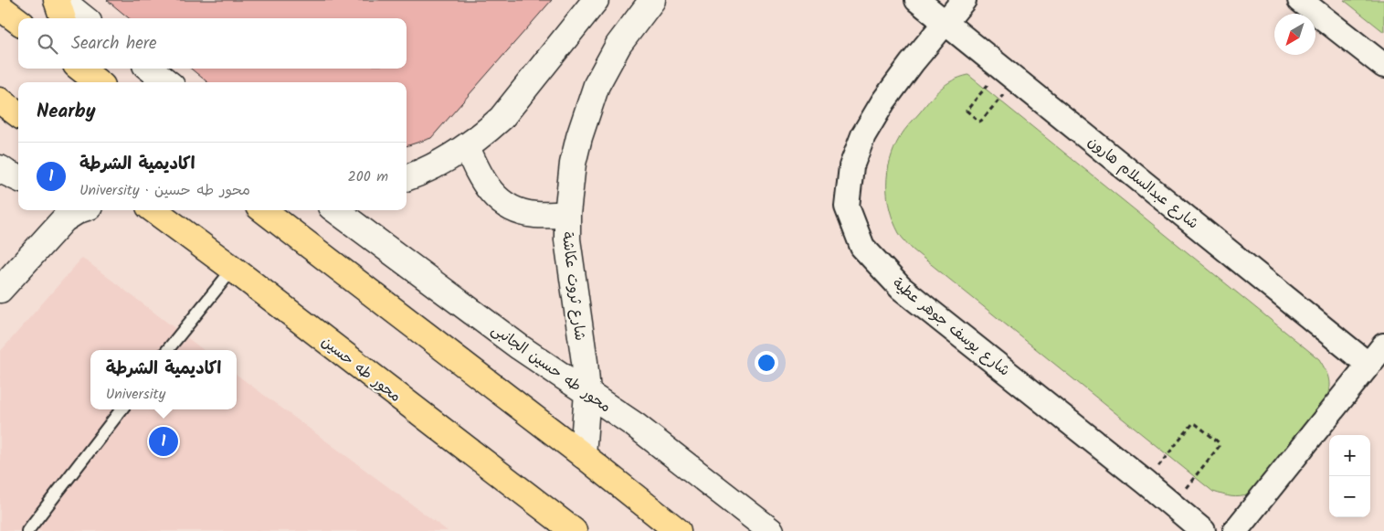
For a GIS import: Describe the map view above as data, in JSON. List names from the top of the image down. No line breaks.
{"streets":{"main road":["محور طه حسين"],"street":["شارع عبدالسلام هارون","شارع ثروت عكاشة","شارع يوسف جوهر عطية","محور طه حسين الجانبى"]},"crossings":[["شارع عبدالسلام هارون","شارع يوسف جوهر عطية"],["شارع ثروت عكاشة","محور طه حسين الجانبى"]],"north":"bottom left","page":{"search":"Search here","heading":"Nearby","list":[{"mark":"1","name":"اكاديمية الشرطة","note":"University · محور طه حسين","value":"200 m"}],"popup":["اكاديمية الشرطة","University"],"pins":"1","map_buttons":["+","−"]}}
